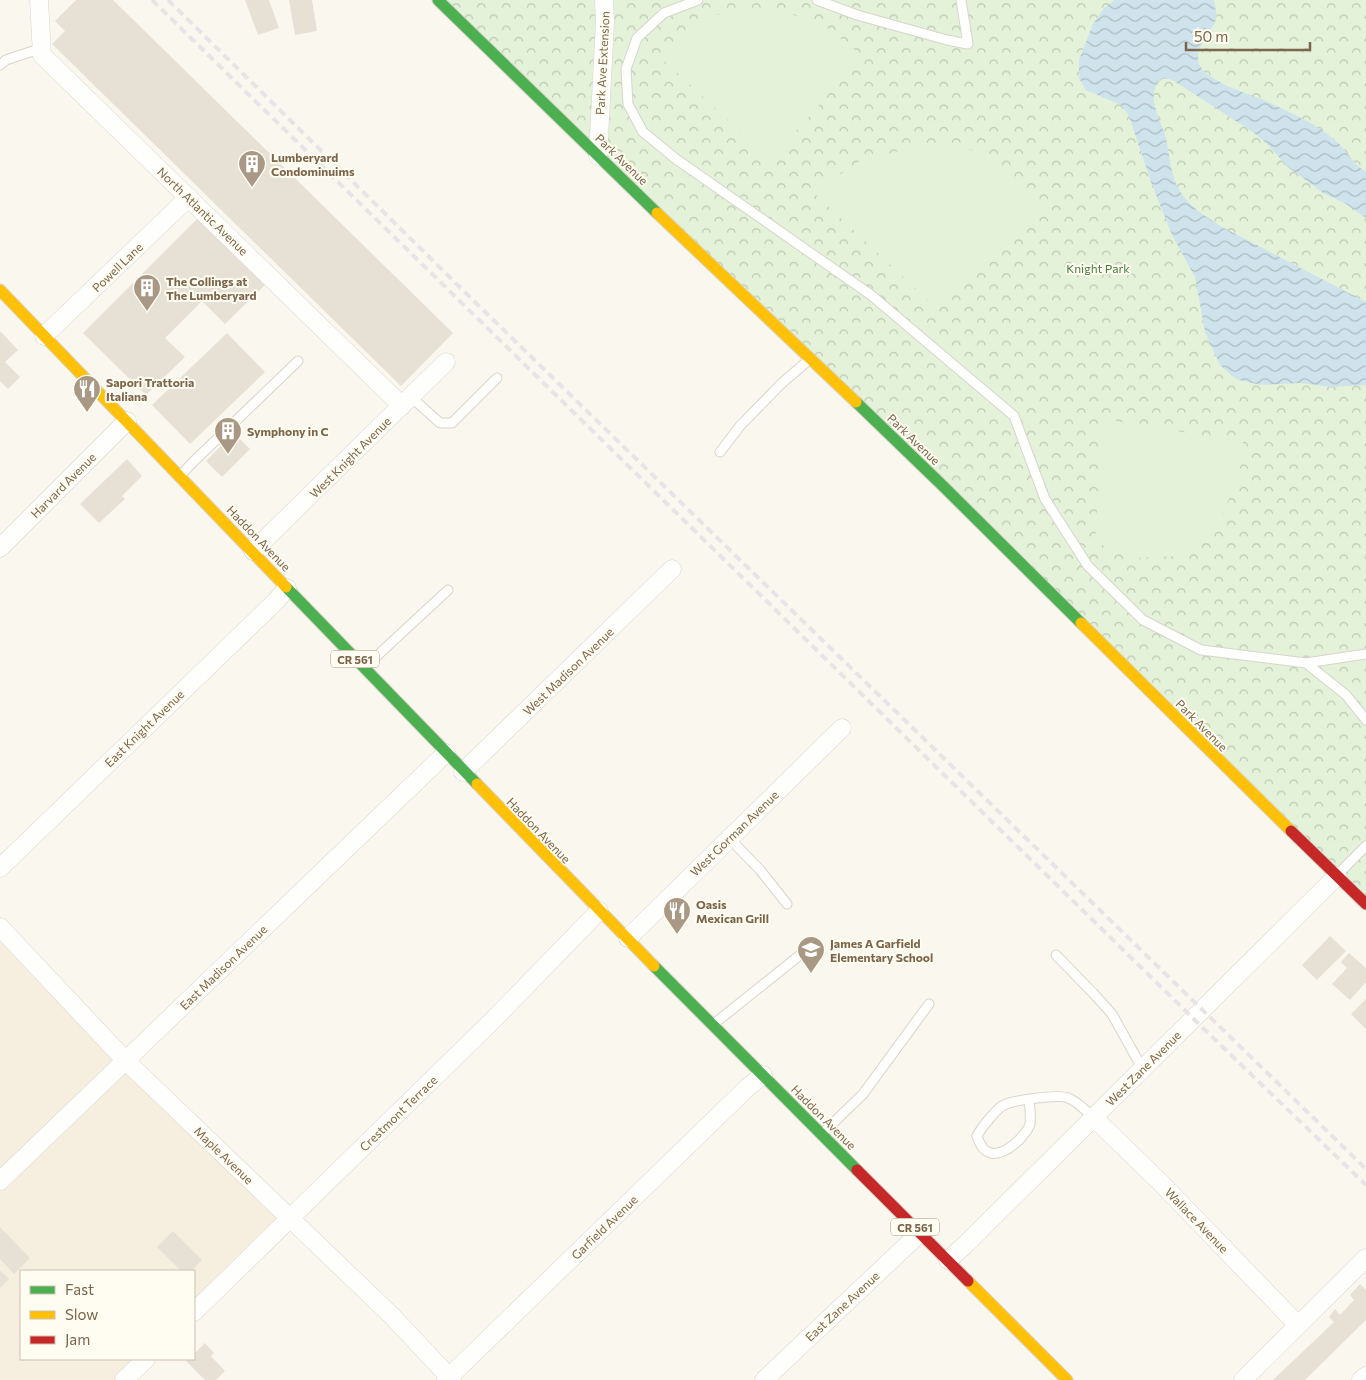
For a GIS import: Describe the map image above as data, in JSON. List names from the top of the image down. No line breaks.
{"streets":{"main road":["Park Avenue","Haddon Avenue","CR 561"],"street":["Park Ave Extension","North Atlantic Avenue","Powell Lane","West Knight Avenue","Harvard Avenue","West Madison Avenue","East Knight Avenue","West Gorman Avenue","East Madison Avenue","West Zane Avenue","Crestmont Terrace","Maple Avenue","Wallace Avenue","Garfield Avenue","East Zane Avenue"]},"crossings":[["Park Ave Extension","Park Avenue"],["Park Avenue","West Zane Avenue"],["North Atlantic Avenue","Powell Lane"],["North Atlantic Avenue","West Knight Avenue"],["Powell Lane","Haddon Avenue"],["West Knight Avenue","Haddon Avenue"],["Harvard Avenue","Haddon Avenue"],["Haddon Avenue","West Madison Avenue"],["Haddon Avenue","East Knight Avenue"],["Haddon Avenue","West Gorman Avenue"],["Haddon Avenue","East Madison Avenue"],["Haddon Avenue","West Zane Avenue"],["Haddon Avenue","Crestmont Terrace"],["Haddon Avenue","Garfield Avenue"],["Haddon Avenue","East Zane Avenue"],["East Madison Avenue","Maple Avenue"],["West Zane Avenue","Wallace Avenue"],["Crestmont Terrace","Maple Avenue"],["Maple Avenue","Garfield Avenue"]],"parks":["Knight Park"],"places":{"building":["Lumberyard Condominuims","The Collings at The Lumberyard","Symphony in C"],"restaurant":["Sapori Trattoria Italiana","Oasis Mexican Grill"],"school or university":["James A Garfield Elementary School"]},"legend":["Fast","Slow","Jam"],"scale_bar":"50 m"}
